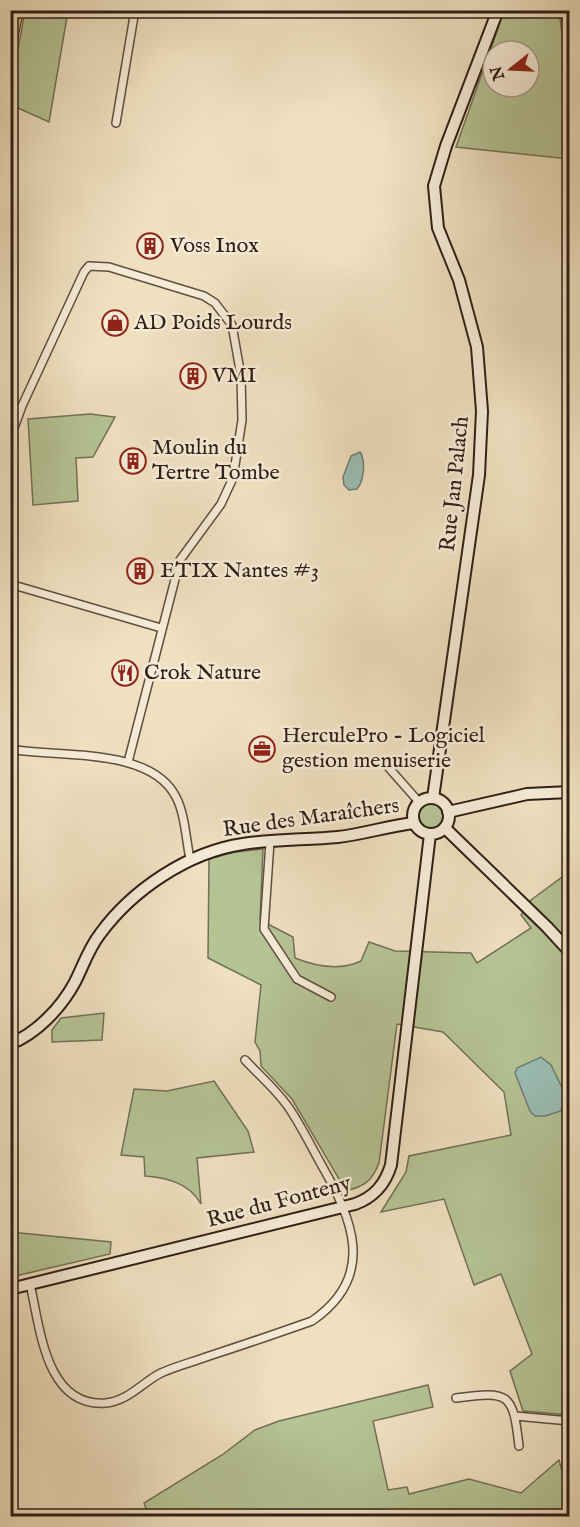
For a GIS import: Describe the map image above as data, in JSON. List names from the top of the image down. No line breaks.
{"streets":{"street":["Rue Jan Palach","Rue des Maraîchers","Rue du Fonteny"]},"crossings":[["Rue Jan Palach","Rue des Maraîchers"],["Rue Jan Palach","Rue du Fonteny"],["Rue des Maraîchers","Rue du Fonteny"]],"places":{"building":["Voss Inox","VMI","Moulin du Tertre Tombe","ETIX Nantes #3"],"shop":["AD Poids Lourds"],"restaurant":["Crok Nature"],"office":["HerculePro - Logiciel gestion menuiserie"]},"north":"left"}
